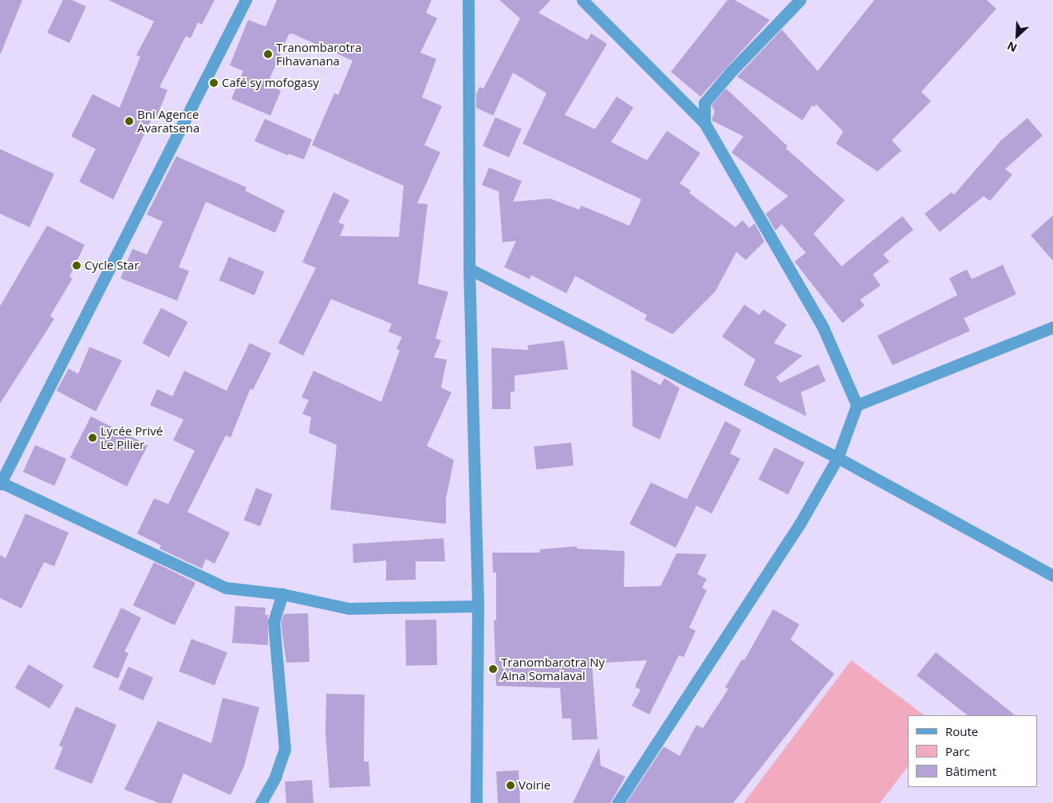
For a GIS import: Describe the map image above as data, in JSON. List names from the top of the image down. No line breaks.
{"places":["Tranombarotra Fihavanana","Café sy mofogasy","Bni Agence Avaratsena","Cycle Star","Lycée Privé Le Pilier","Tranombarotra Ny Aina Somalaval","Voirie"],"legend":["Route","Parc","Bâtiment"],"north":"bottom left"}
